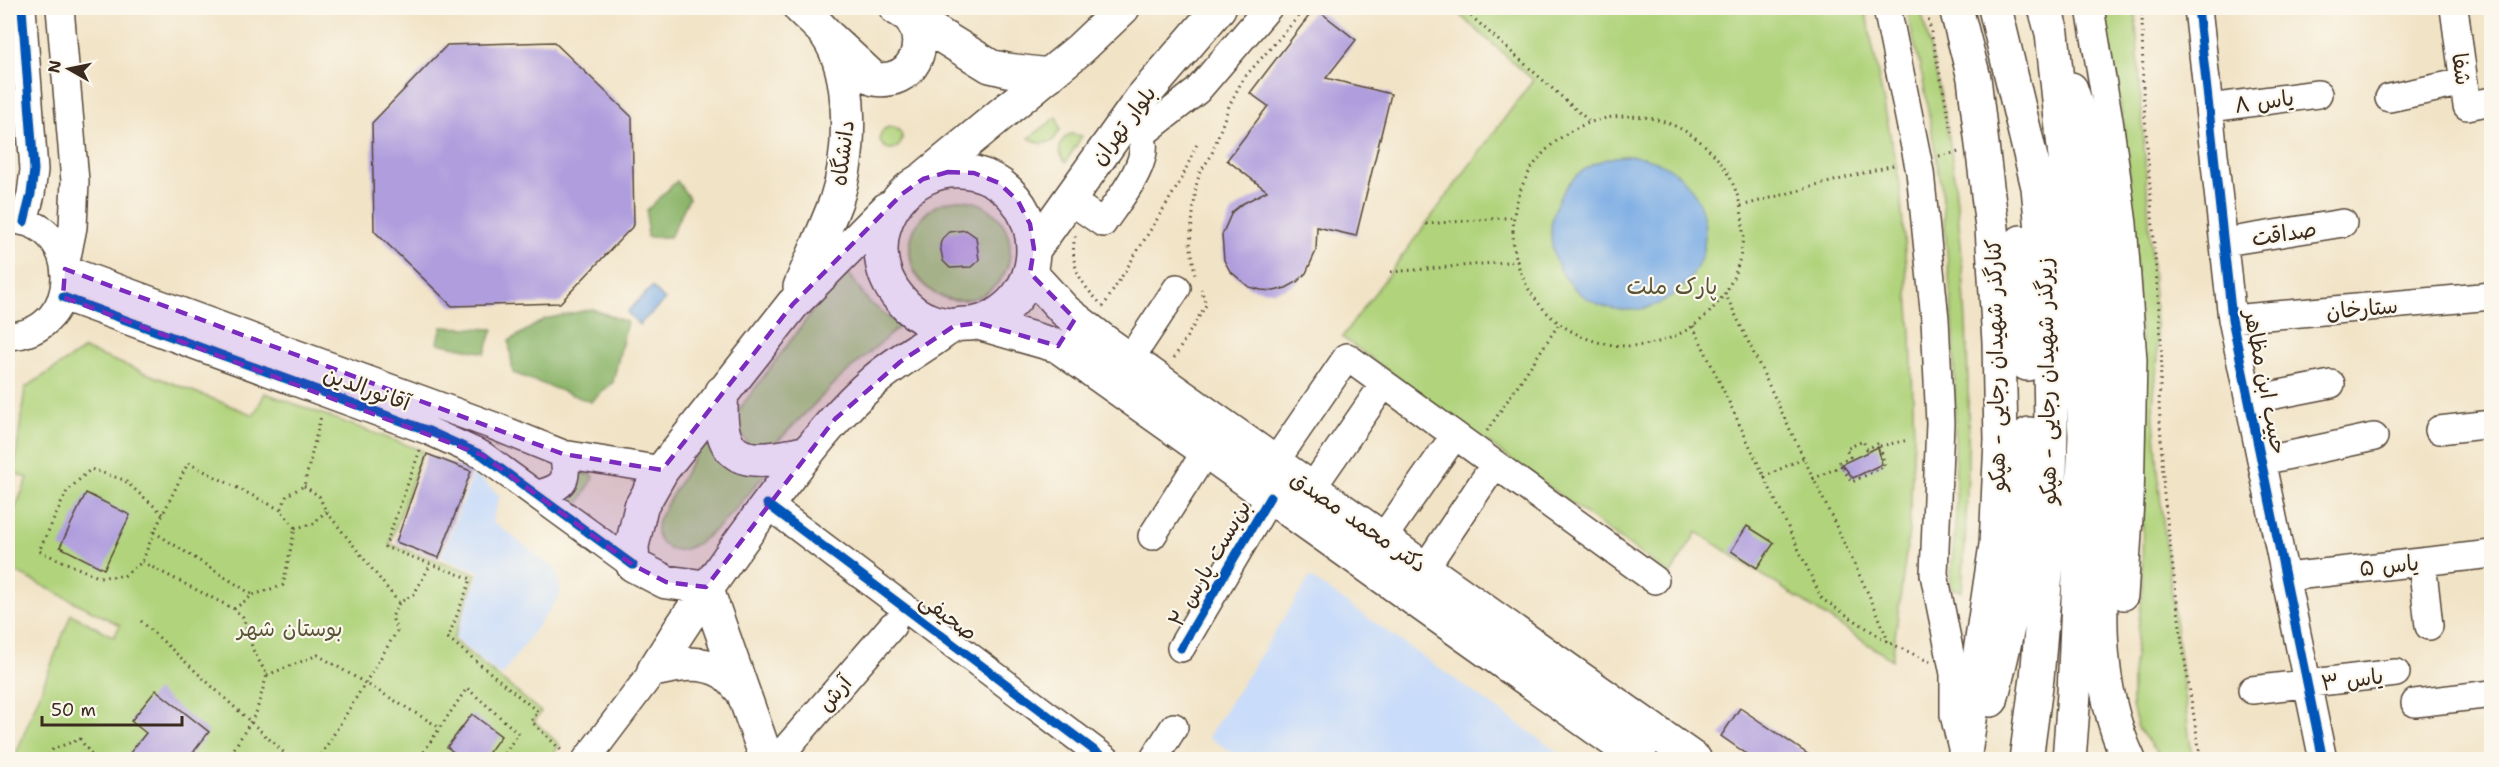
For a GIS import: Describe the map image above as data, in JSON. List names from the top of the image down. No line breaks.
{"streets":{"main road":["بلوار تهران","دانشگاه","کنارگذر شهیدان رجایی - هپکو","زیرگذر شهیدان رجایی - هپکو","دکتر محمد مصدق"],"street":["شفا","یاس ۸","صداقت","ستارخان","حبیب ابن مظاهر","آقانورالدین","بن‌بست پارس ۲","یاس ۵","صحیفی","یاس ۳","آرش"]},"crossings":[["یاس ۸","حبیب ابن مظاهر"],["بلوار تهران","دکتر محمد مصدق"],["صداقت","حبیب ابن مظاهر"],["ستارخان","حبیب ابن مظاهر"],["حبیب ابن مظاهر","یاس ۵"],["حبیب ابن مظاهر","یاس ۳"],["دکتر محمد مصدق","بن‌بست پارس ۲"]],"parks":["پارک ملت","بوستان شهر"],"scale_bar":"50 m","north":"left"}
